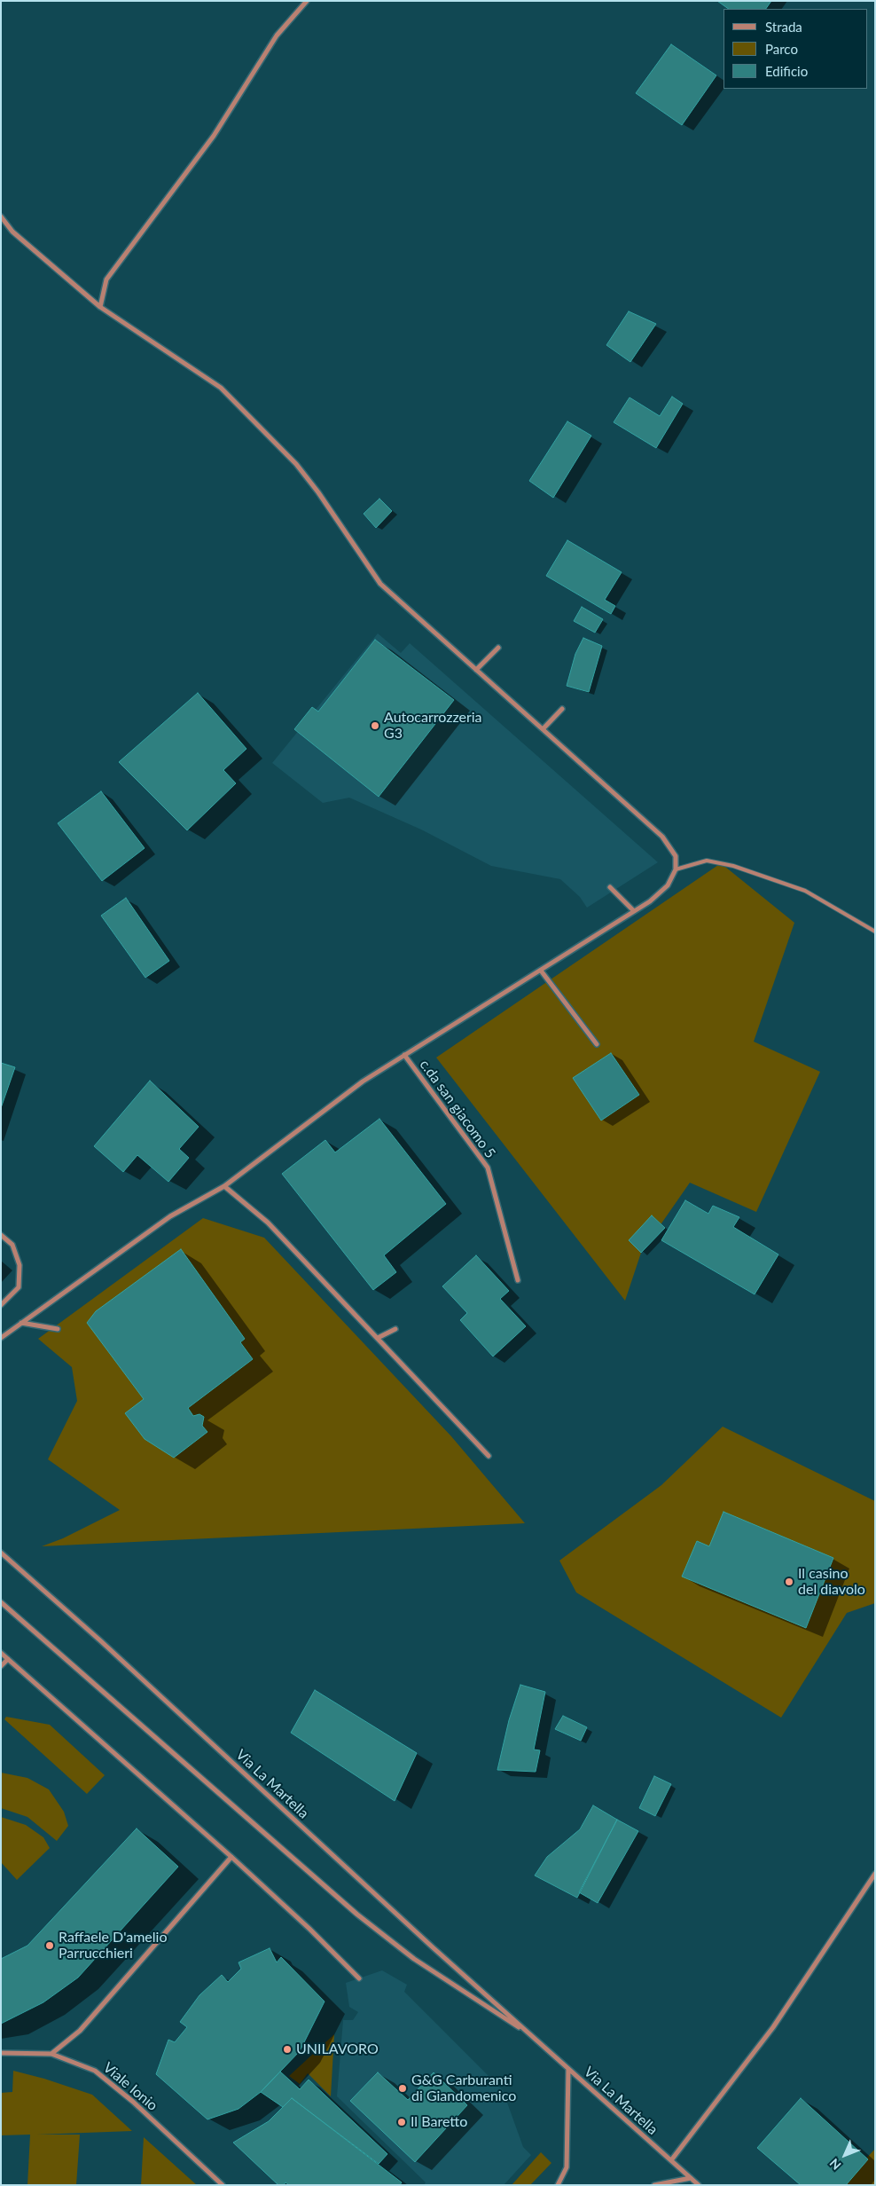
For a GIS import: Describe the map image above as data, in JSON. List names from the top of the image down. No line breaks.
{"streets":{"street":["c.da san giacomo 5","Via La Martella","Viale Ionio"]},"places":["Autocarrozzeria G3","Il casino del diavolo","Raffaele D'amelio Parrucchieri","UNILAVORO","G&G Carburanti di Giandomenico","Il Baretto"],"legend":["Strada","Parco","Edificio"],"north":"bottom left"}
